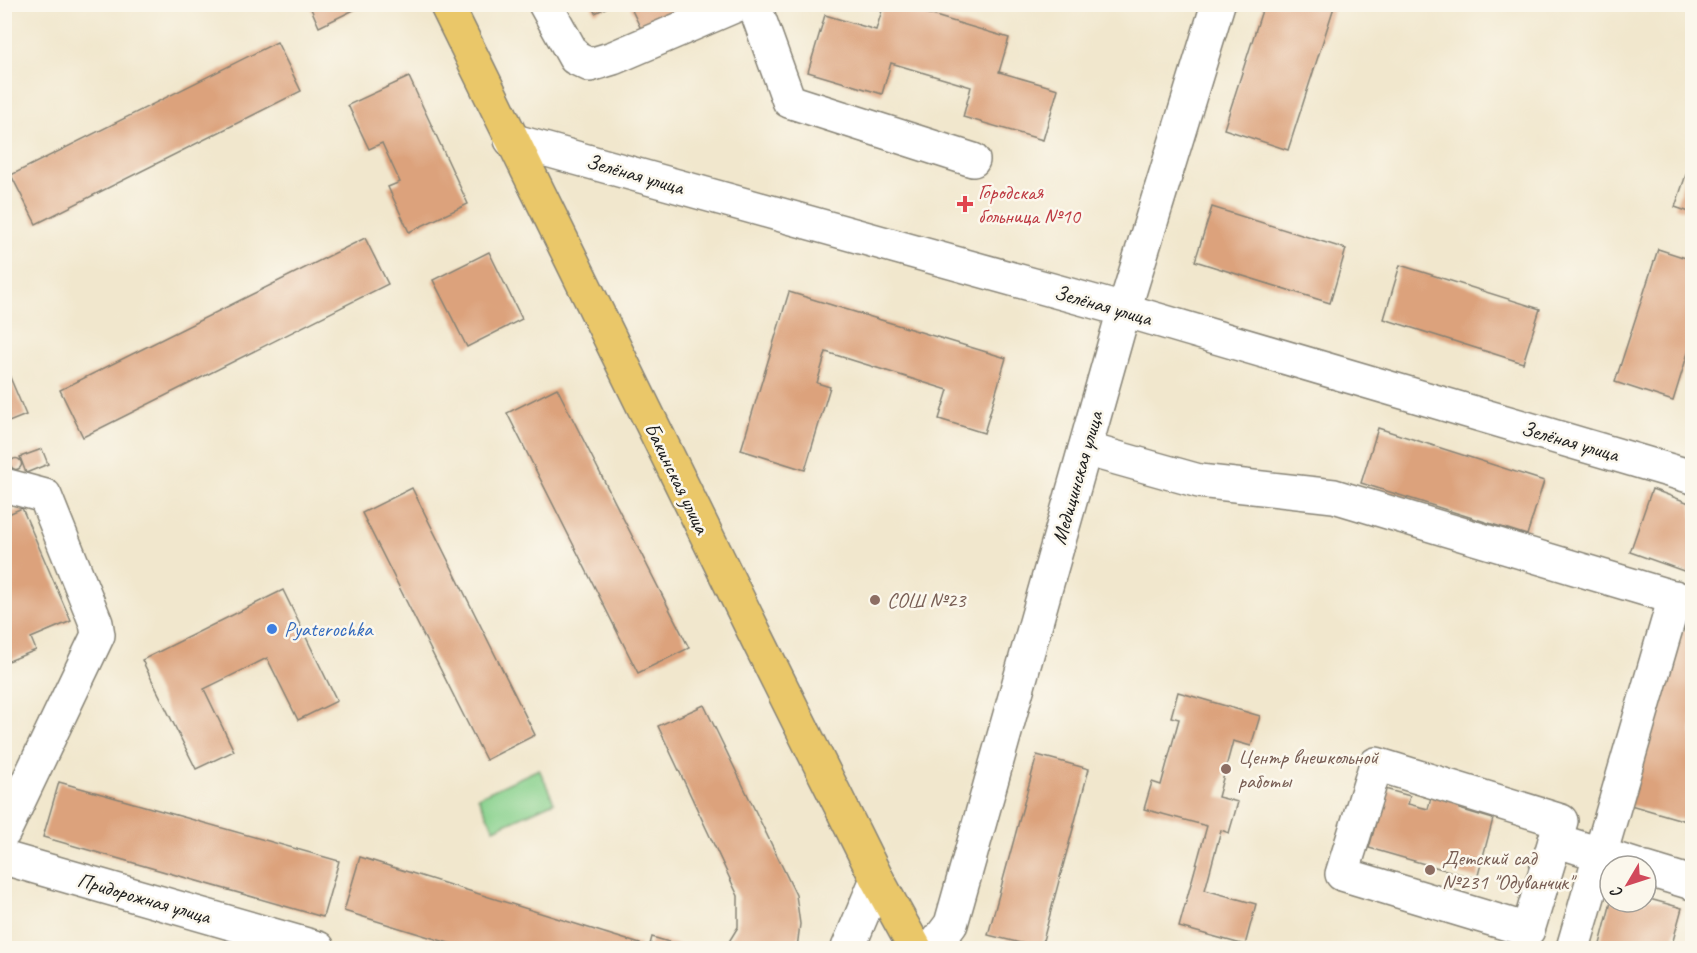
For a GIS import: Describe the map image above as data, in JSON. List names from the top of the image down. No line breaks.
{"streets":{"main road":["Бакинская улица"],"street":["Зелёная улица","Медицинская улица","Придорожная улица"]},"crossings":[["Зелёная улица","Бакинская улица"],["Зелёная улица","Медицинская улица"]],"places":{"health":["Городская больница №10"],"other":["СОШ №23","Pyaterochka","Центр внешкольной работы","Детский сад №231 \"Одуванчик\""]},"north":"bottom left"}
